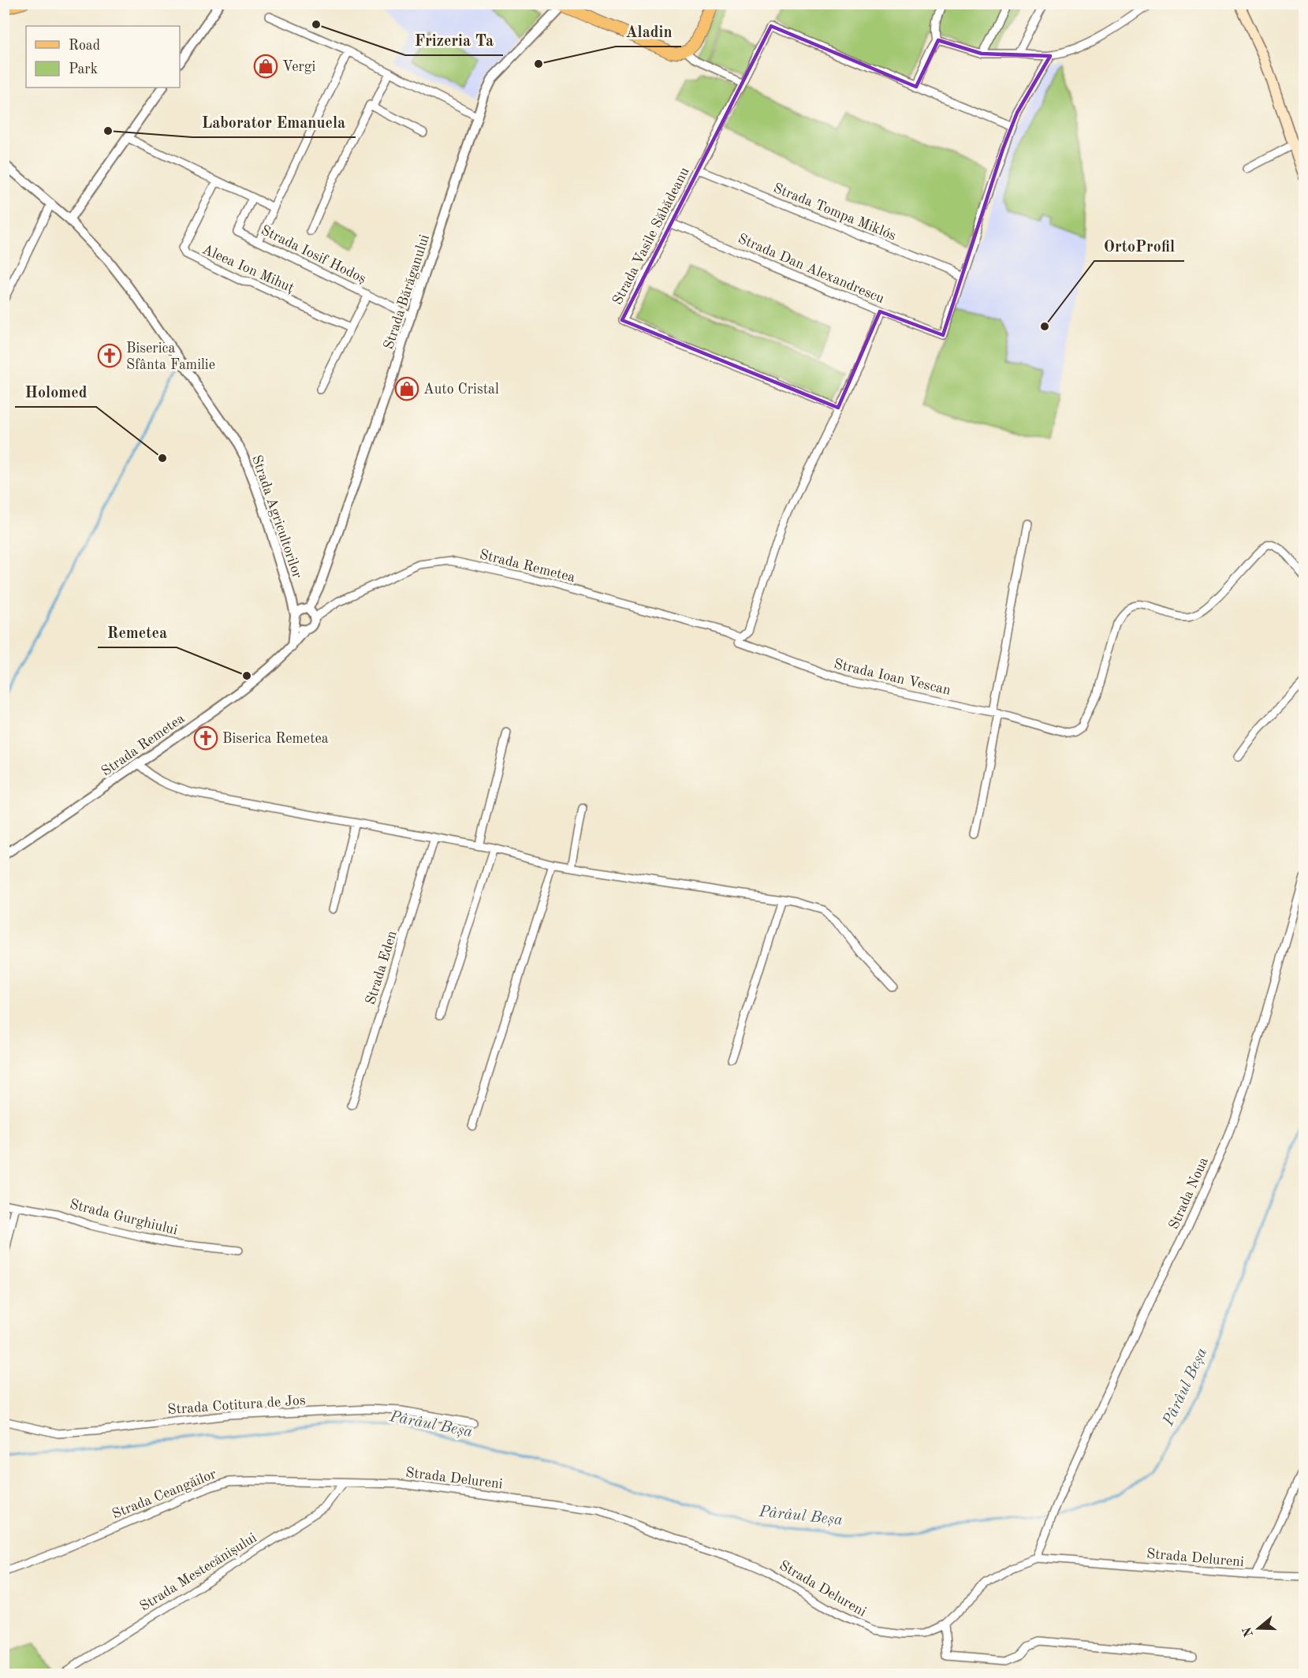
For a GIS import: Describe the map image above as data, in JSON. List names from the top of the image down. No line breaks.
{"streets":{"street":["Strada Tompa Miklós","Strada Vasile Săbădeanu","Strada Iosif Hodoș","Aleea Ion Mihuț","Strada Dan Alexandrescu","Strada Bărăganului","Strada Agricultorilor","Strada Remetea","Strada Ioan Vescan","Strada Eden","Strada Noua","Strada Gurghiului","Strada Cotitura de Jos","Strada Delureni","Strada Ceangăilor","Strada Mestecănișului"]},"crossings":[["Strada Tompa Miklós","Strada Vasile Săbădeanu"],["Strada Tompa Miklós","Strada Dan Alexandrescu"],["Strada Vasile Săbădeanu","Strada Dan Alexandrescu"],["Strada Iosif Hodoș","Aleea Ion Mihuț"],["Strada Iosif Hodoș","Strada Bărăganului"],["Strada Bărăganului","Strada Agricultorilor"],["Strada Bărăganului","Strada Remetea"],["Strada Agricultorilor","Strada Remetea"],["Strada Remetea","Strada Ioan Vescan"],["Strada Noua","Strada Delureni"],["Strada Delureni","Strada Ceangăilor"],["Strada Delureni","Strada Mestecănișului"],["Strada Ceangăilor","Strada Mestecănișului"]],"water":["Pârâul Beșa"],"places":{"other":["Frizeria Ta","Aladin","Laborator Emanuela","OrtoProfil","Holomed","Remetea"],"shop":["Vergi","Auto Cristal"],"church":["Biserica Sfânta Familie","Biserica Remetea"]},"legend":["Road","Park"],"north":"left"}
